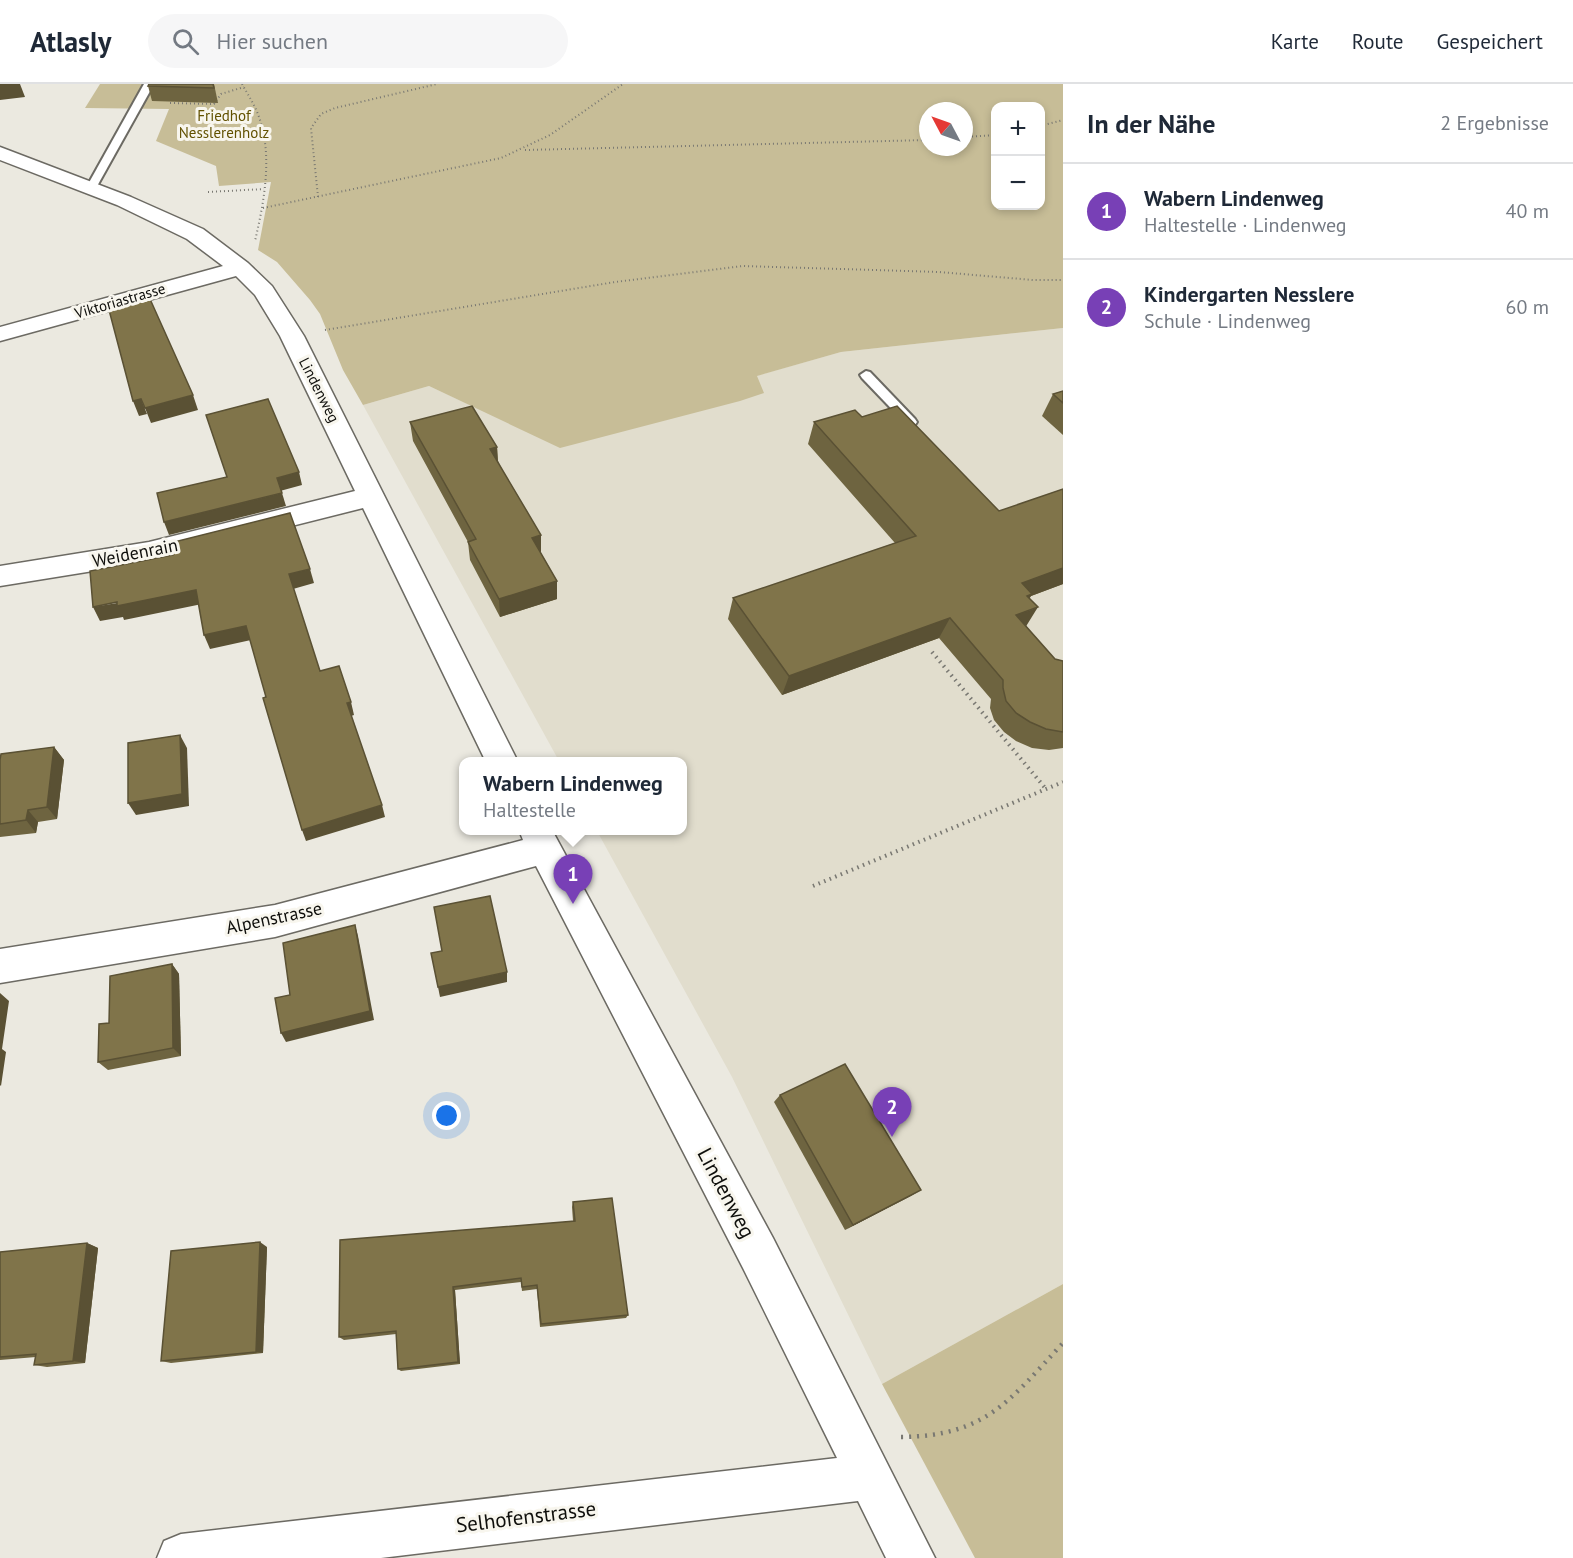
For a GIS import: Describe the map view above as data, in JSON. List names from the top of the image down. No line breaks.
{"streets":{"street":["Viktoriastrasse","Lindenweg","Weidenrain","Alpenstrasse","Selhofenstrasse"]},"crossings":[["Viktoriastrasse","Lindenweg"],["Lindenweg","Weidenrain"],["Lindenweg","Alpenstrasse"],["Lindenweg","Selhofenstrasse"]],"parks":["Friedhof Nesslerenholz"],"north":"top left","page":{"header":"Atlasly","search":"Hier suchen","nav":["Karte","Route","Gespeichert"],"heading":["In der Nähe","2 Ergebnisse"],"map_buttons":["+","−"],"list":[{"mark":"1","name":"Wabern Lindenweg","note":"Haltestelle · Lindenweg","value":"40 m"},{"mark":"2","name":"Kindergarten Nesslere","note":"Schule · Lindenweg","value":"60 m"}],"popup":["Wabern Lindenweg","Haltestelle"],"pins":["1","2"]}}
